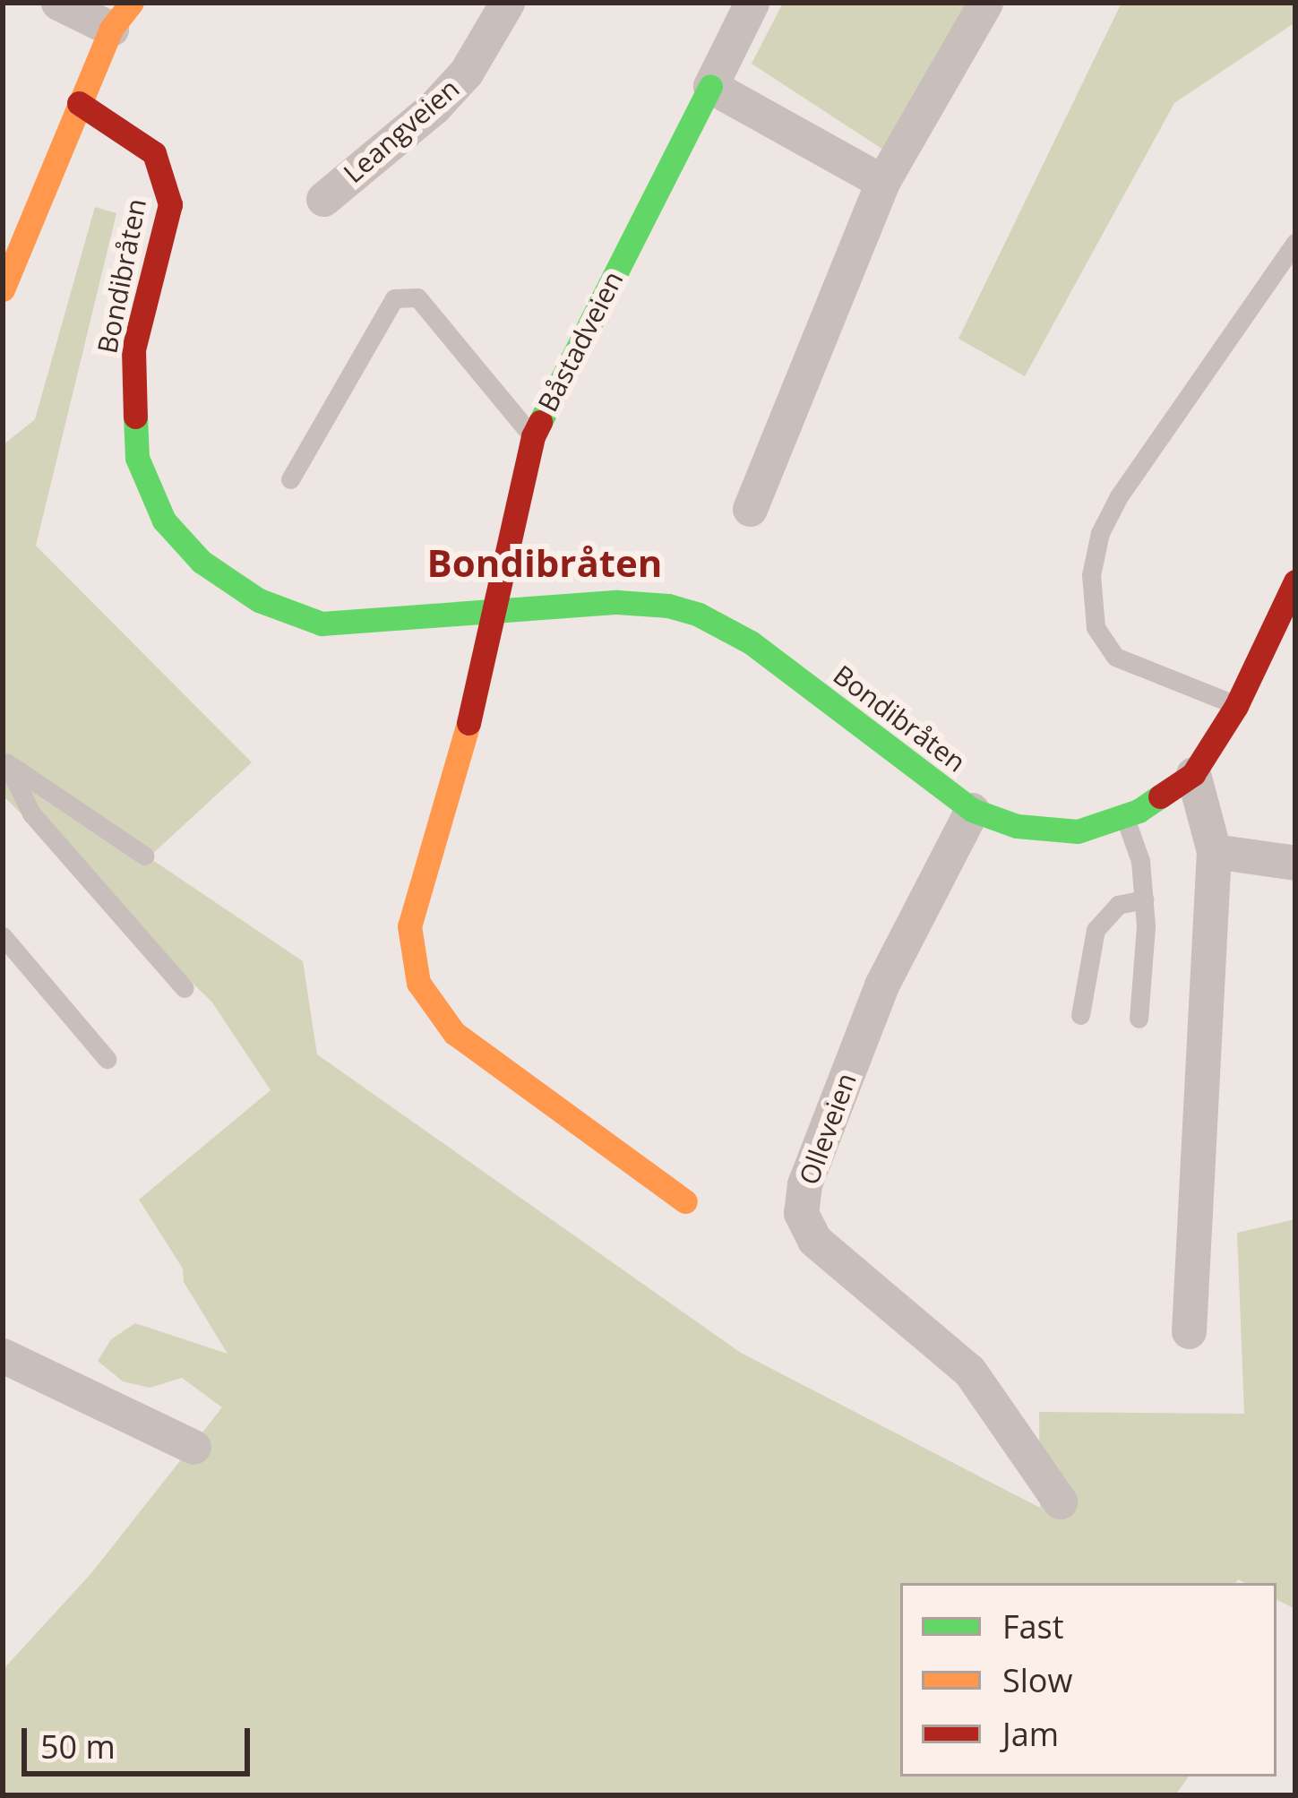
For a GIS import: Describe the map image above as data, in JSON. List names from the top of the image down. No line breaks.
{"streets":{"street":["Leangveien","Bondibråten","Båstadveien","Olleveien"]},"crossings":[["Bondibråten","Båstadveien"],["Bondibråten","Olleveien"]],"districts":["Bondibråten"],"legend":["Fast","Slow","Jam"],"scale_bar":"50 m"}
